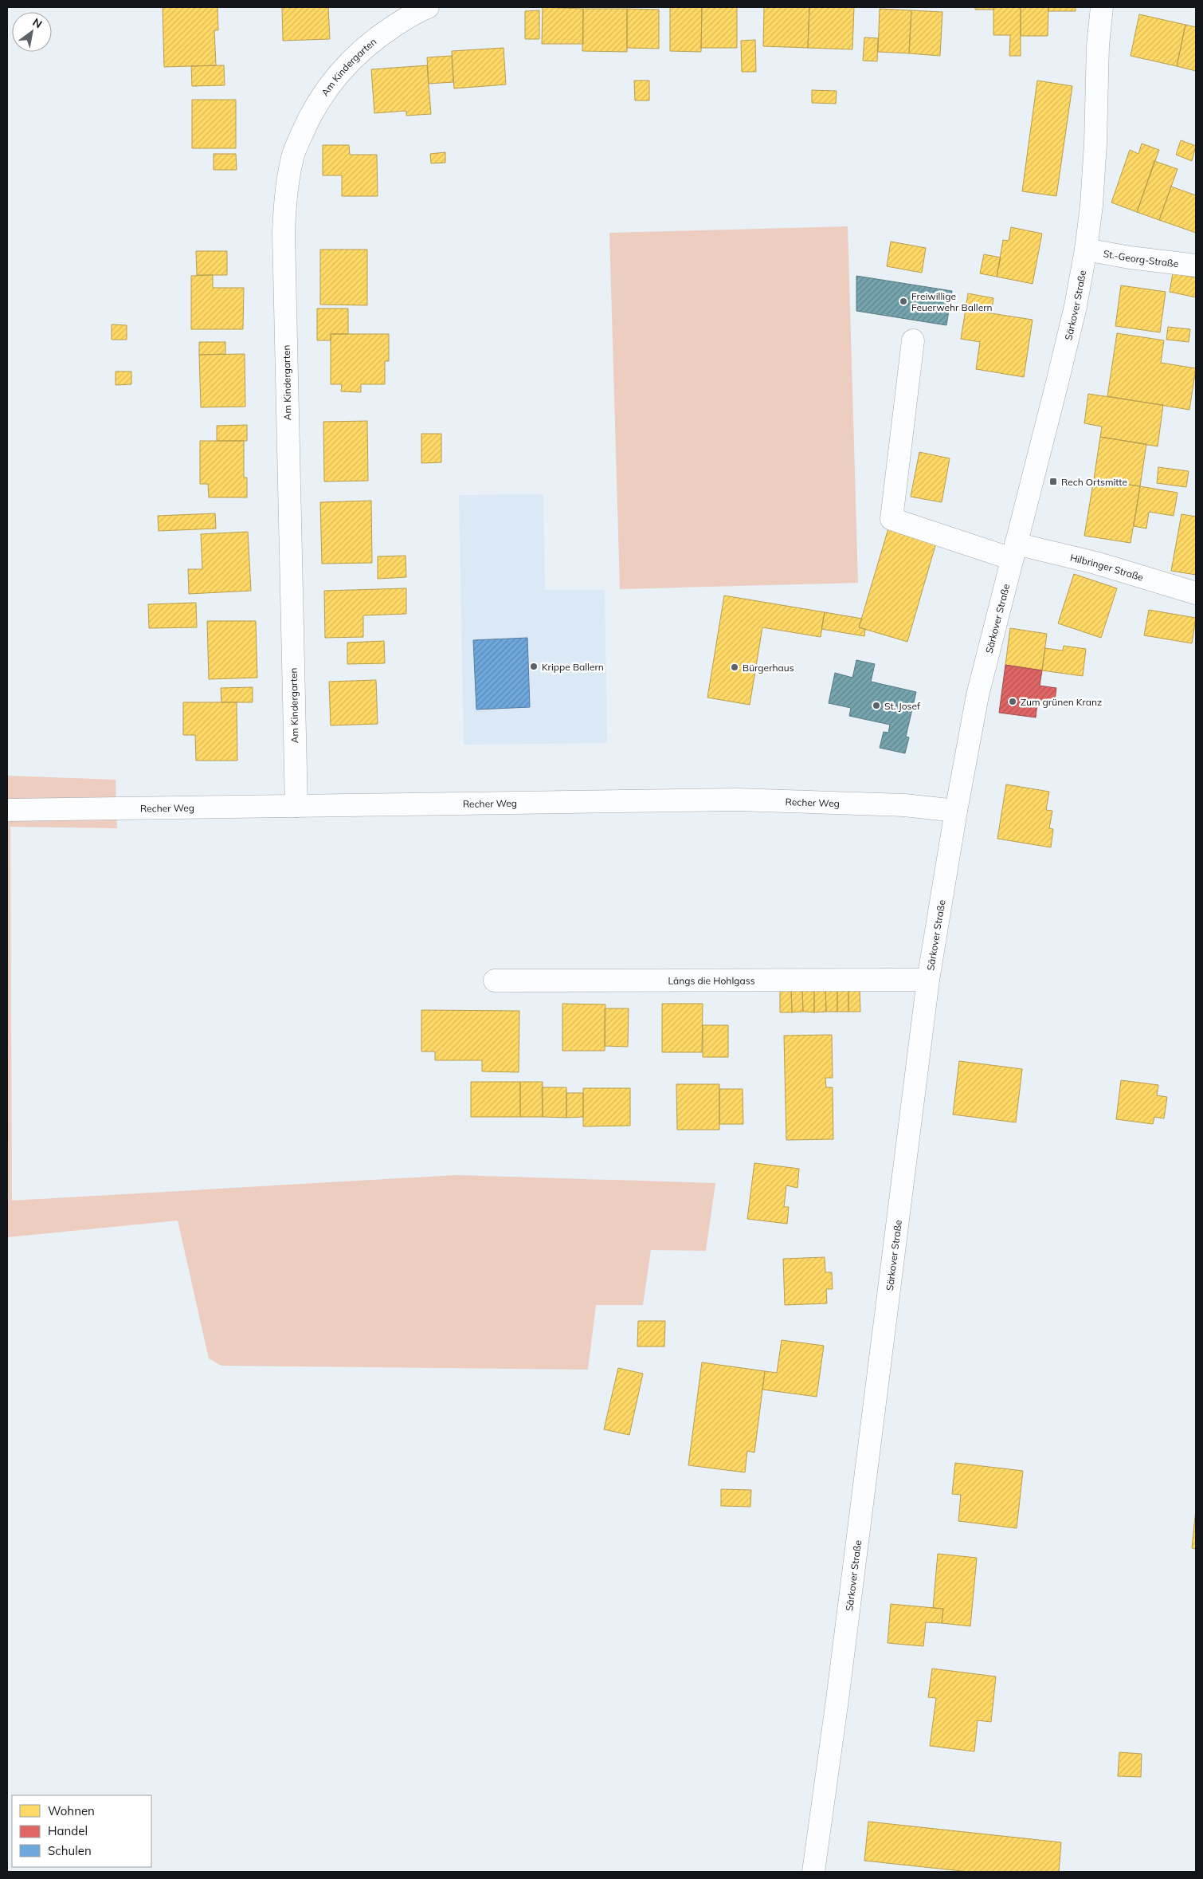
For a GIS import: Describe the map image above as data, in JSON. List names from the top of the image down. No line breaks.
{"streets":{"street":["Am Kindergarten","St.-Georg-Straße","Särkover Straße","Hilbringer Straße","Recher Weg","Längs die Hohlgass"]},"crossings":[["Am Kindergarten","Recher Weg"],["St.-Georg-Straße","Särkover Straße"],["Särkover Straße","Hilbringer Straße"],["Särkover Straße","Recher Weg"],["Särkover Straße","Längs die Hohlgass"]],"places":{"other":["Freiwillige Feuerwehr Ballern","Krippe Ballern","Bürgerhaus","Zum grünen Kranz","St. Josef"],"transit":["Rech Ortsmitte"]},"legend":["Wohnen","Handel","Schulen"],"north":"top right"}
